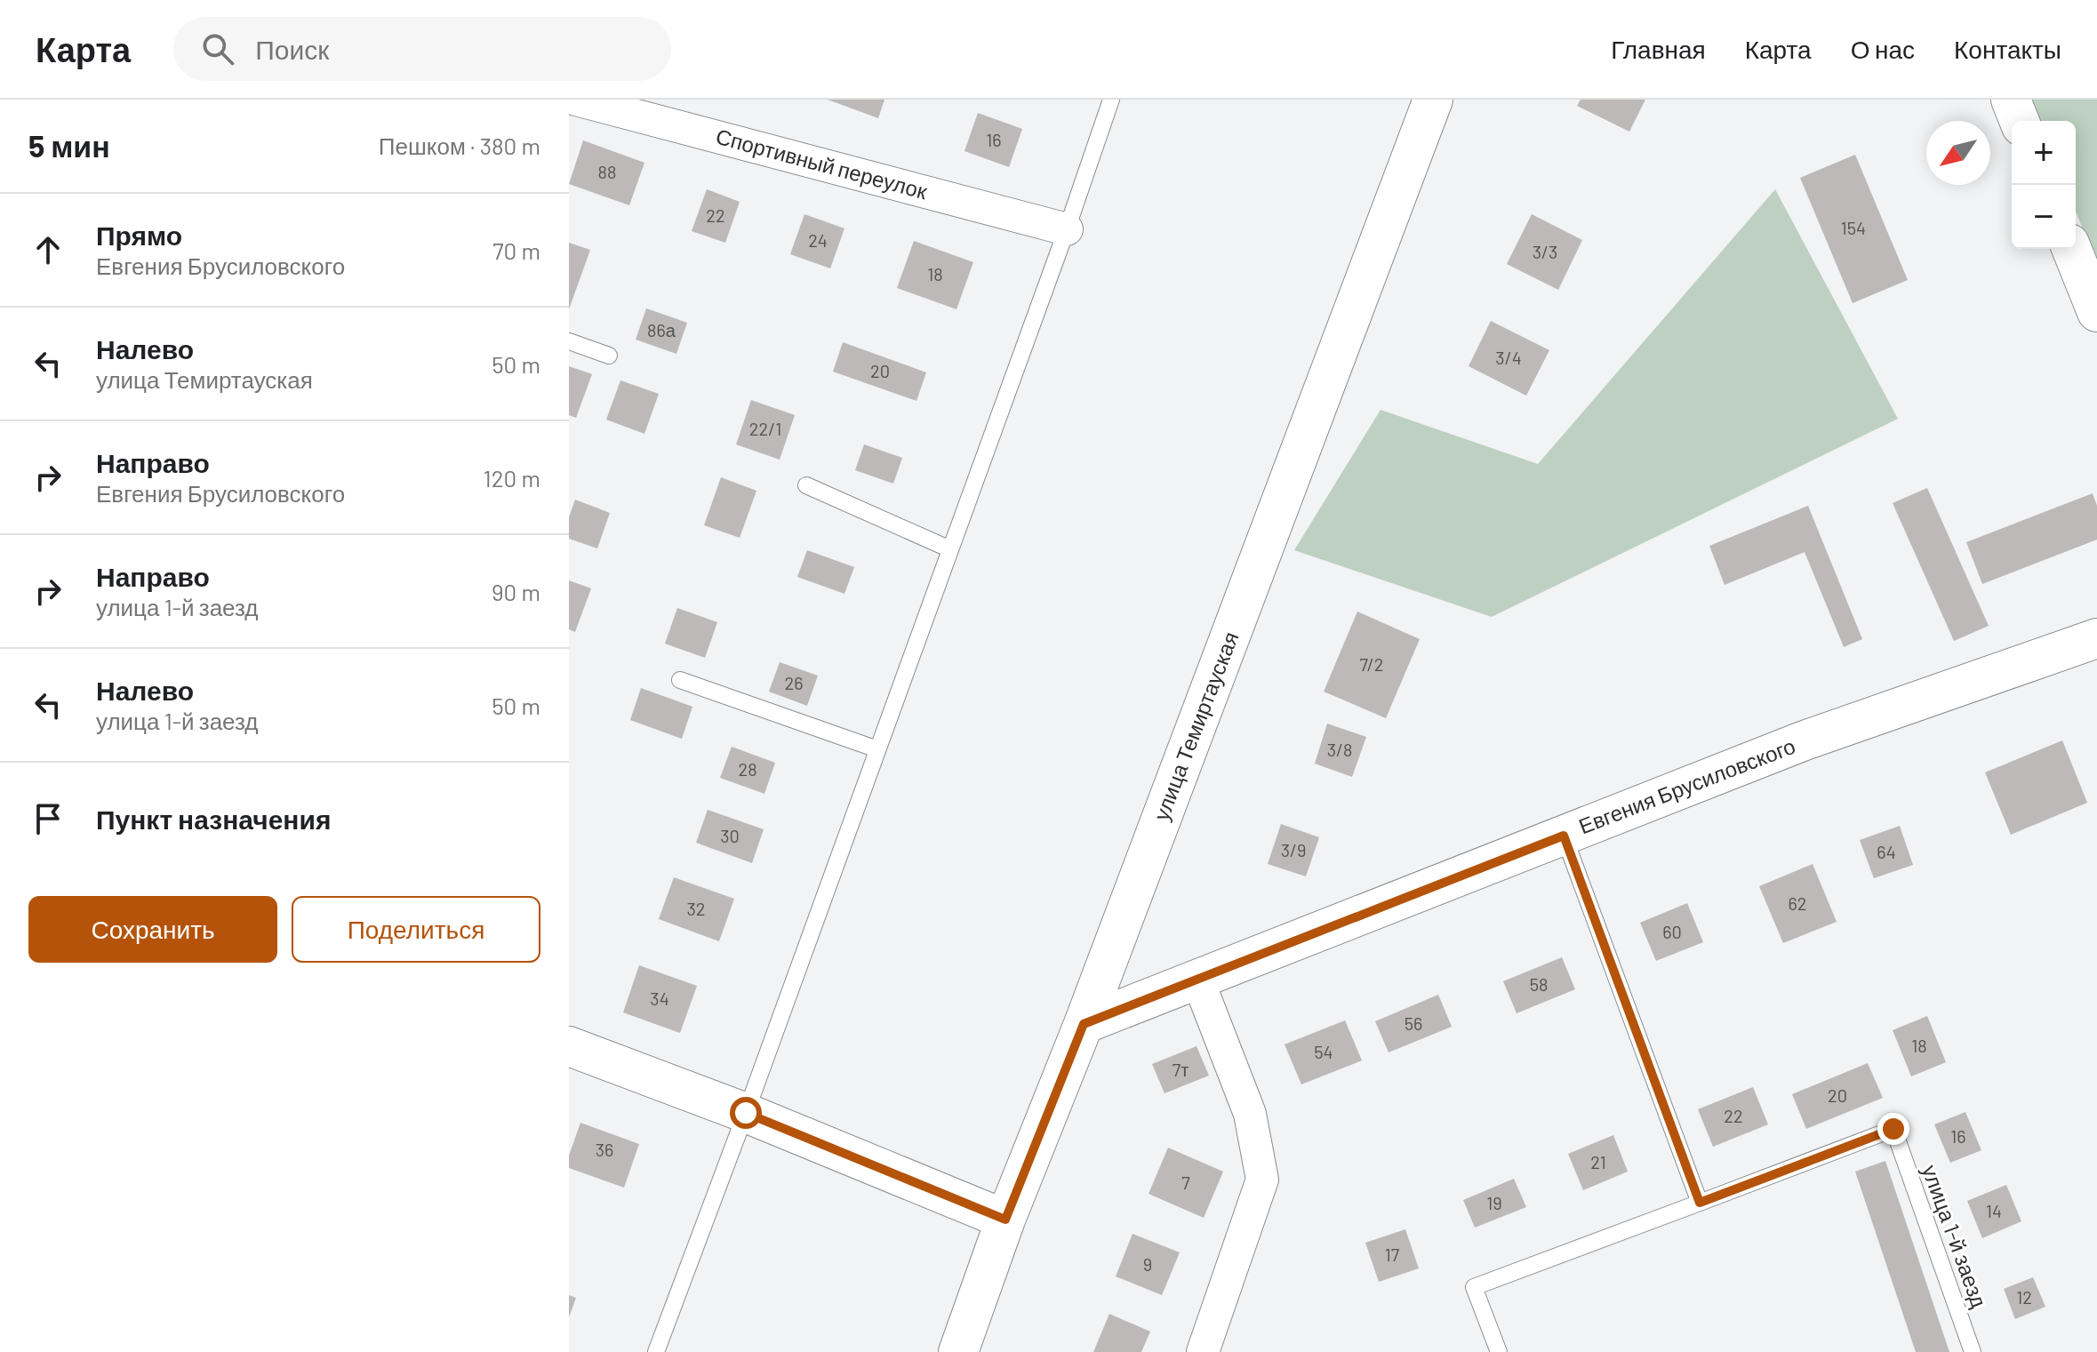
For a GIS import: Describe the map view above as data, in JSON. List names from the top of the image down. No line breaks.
{"streets":{"street":["Спортивный переулок","улица Темиртауская","Евгения Брусиловского"],"lane":["улица 1-й заезд"]},"crossings":[["улица Темиртауская","Евгения Брусиловского"]],"house_numbers":["16","88","22","154","24","3/3","18","86а","3/4","20","22/1","7/2","26","3/8","28","30","3/9","64","62","32","60","58","34","56","18","54","7т","20","22","16","36","21","7","19","14","17","9","12"],"north":"bottom left","page":{"header":"Карта","search":"Поиск","nav":["Главная","Карта","О нас","Контакты"],"heading":["5 мин","Пешком · 380 m"],"map_buttons":["+","−"],"list":[["Прямо","Евгения Брусиловского","70 m"],["Налево","улица Темиртауская","50 m"],["Направо","Евгения Брусиловского","120 m"],["Направо","улица 1-й заезд","90 m"],["Налево","улица 1-й заезд","50 m"],"Пункт назначения"],"buttons":["Сохранить","Поделиться"]}}
